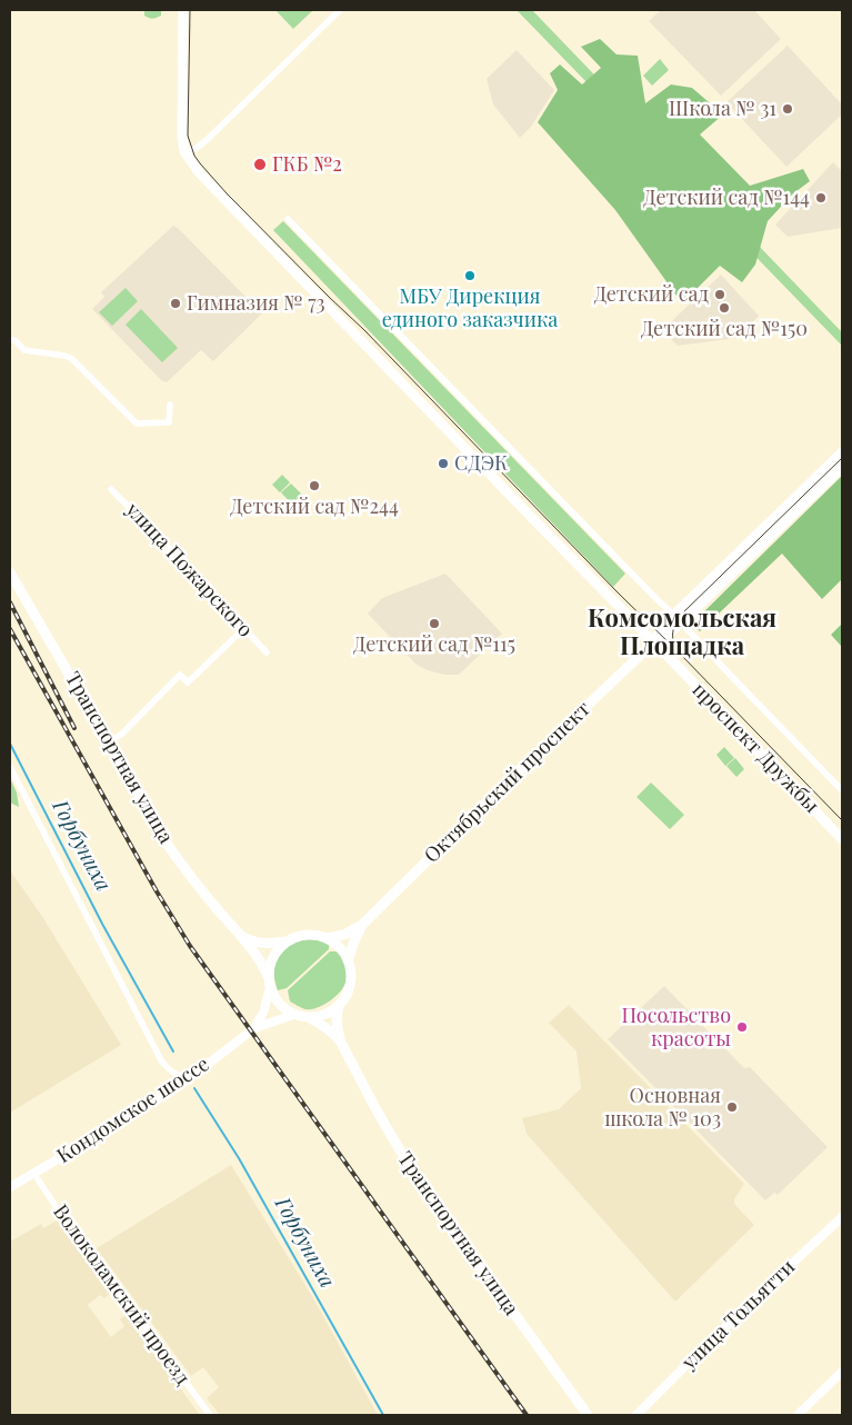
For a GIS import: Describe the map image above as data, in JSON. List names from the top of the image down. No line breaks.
{"streets":{"main road":["проспект Дружбы","Транспортная улица","Октябрьский проспект"],"street":["улица Пожарского","Кондомское шоссе","Волоколамский проезд","улица Тольятти"]},"crossings":[["проспект Дружбы","Октябрьский проспект"],["Транспортная улица","Октябрьский проспект"],["Транспортная улица","Кондомское шоссе"],["Октябрьский проспект","Кондомское шоссе"],["Кондомское шоссе","Волоколамский проезд"]],"districts":["Комсомольская Площадка"],"water":["Горбуниха"],"places":["Школа № 31","ГКБ №2","Детский сад №144","МБУ Дирекция единого заказчика","Детский сад","Гимназия № 73","Детский сад №150","СДЭК","Детский сад №244","Детский сад №115","Посольство красоты","Основная школа № 103"]}
